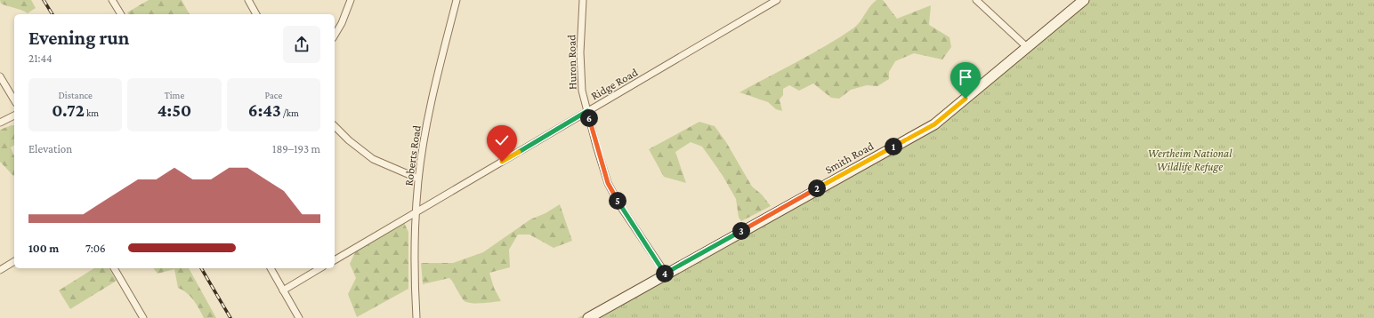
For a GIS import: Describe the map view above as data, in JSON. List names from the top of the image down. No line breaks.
{"streets":{"street":["Huron Road","Ridge Road","Roberts Road","Smith Road"]},"crossings":[["Huron Road","Ridge Road"],["Huron Road","Smith Road"],["Ridge Road","Roberts Road"]],"parks":["Wertheim National Wildlife Refuge"],"page":{"heading":["Evening run","21:44"],"stats":[["Distance","0.72 km"],["Time","4:50"],["Pace","6:43 /km"]],"pins":["6","1","2","5","3","4"],"chart":["Elevation","189–193 m"],"list":[{"name":"100 m","note":"7:06"}]}}
